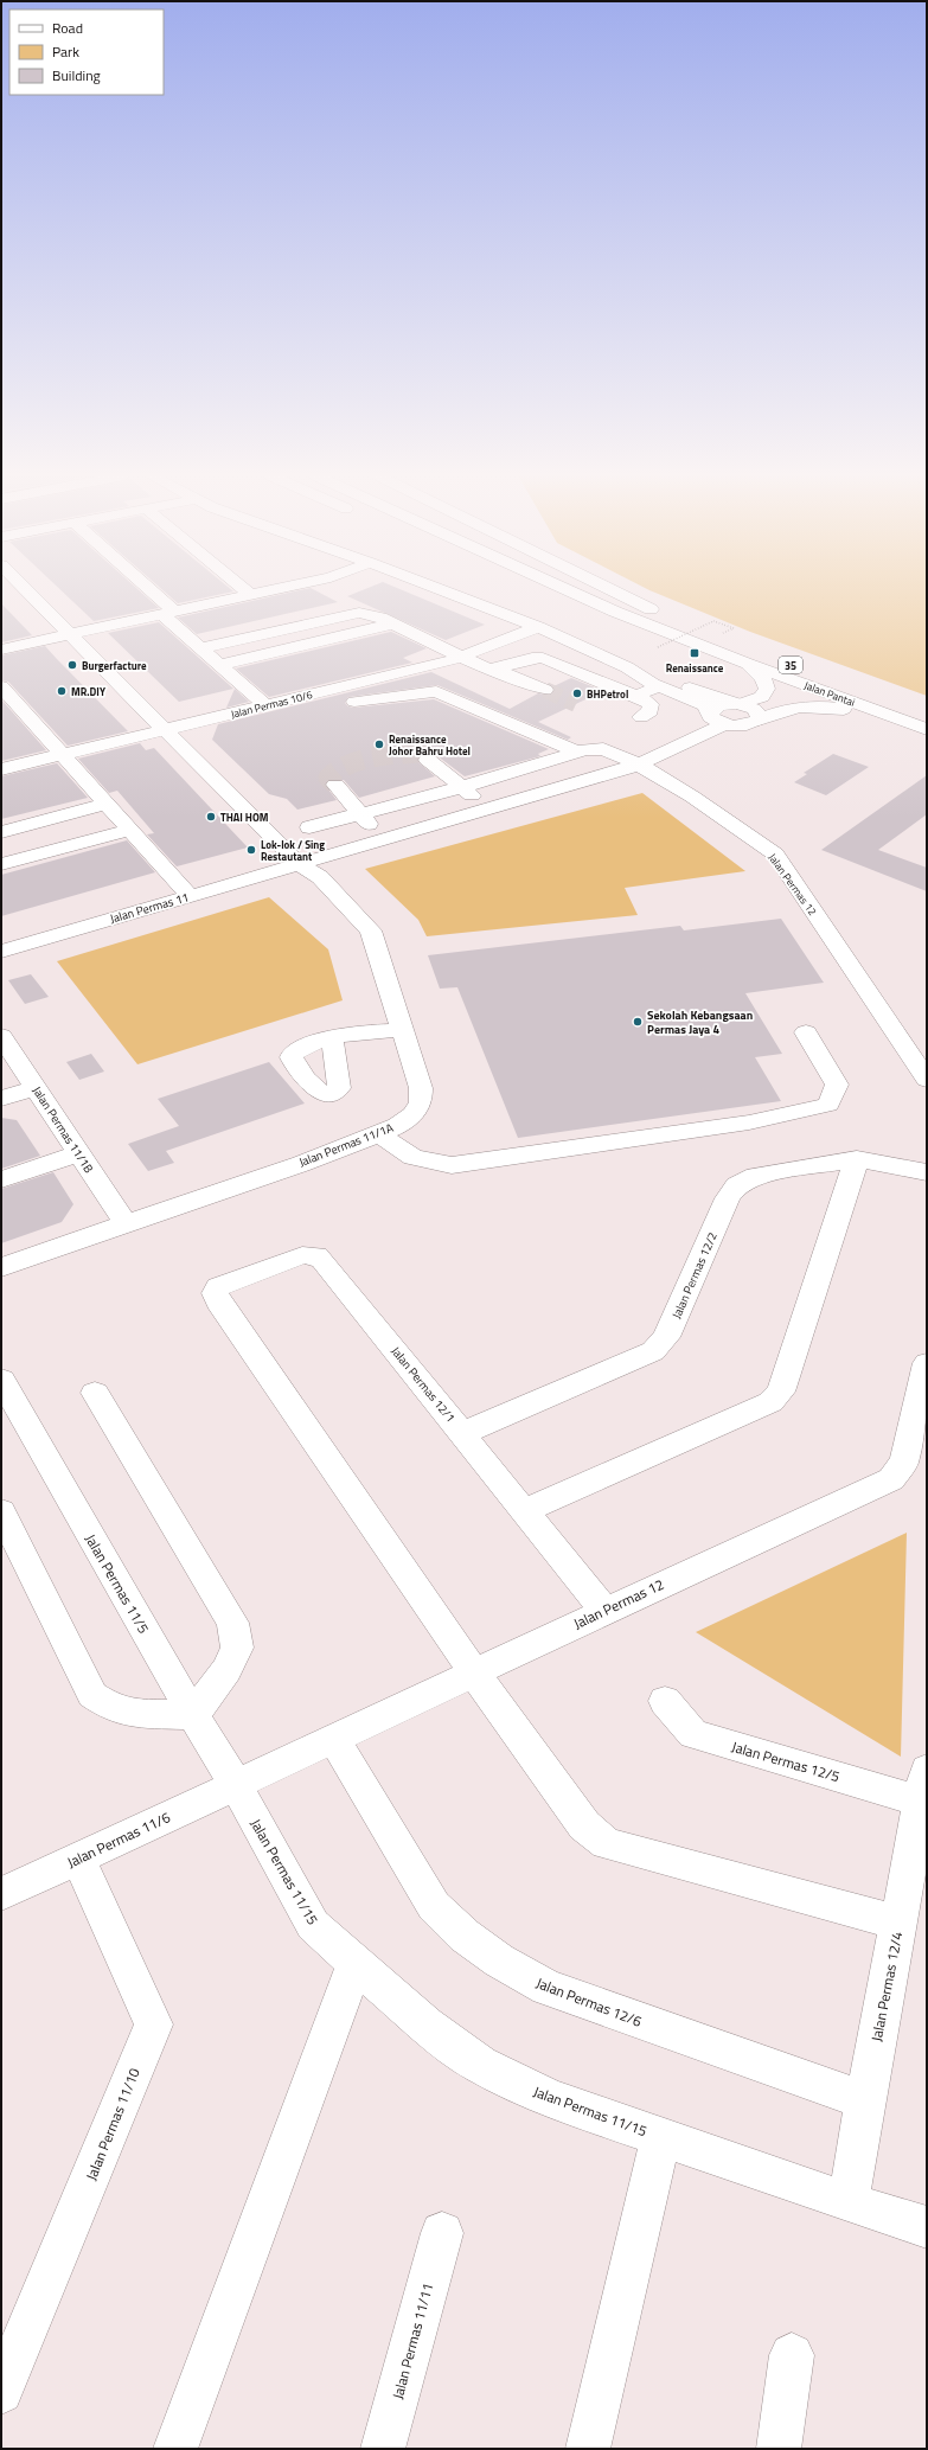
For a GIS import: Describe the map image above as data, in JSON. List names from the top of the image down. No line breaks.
{"streets":{"main road":["35","Jalan Pantai","Jalan Permas 10/6","Jalan Permas 12","Jalan Permas 11","Jalan Permas 11/1B","Jalan Permas 11/1A","Jalan Permas 12/2","Jalan Permas 12/1","Jalan Permas 11/5","Jalan Permas 12/5","Jalan Permas 11/6","Jalan Permas 11/15","Jalan Permas 12/4","Jalan Permas 12/6","Jalan Permas 11/10","Jalan Permas 11/11"]},"crossings":[["Jalan Permas 10/6","Jalan Permas 11/1A"],["Jalan Permas 12","Jalan Permas 11"],["Jalan Permas 12","Jalan Permas 12/1"],["Jalan Permas 12","Jalan Permas 11/5"],["Jalan Permas 12","Jalan Permas 11/6"],["Jalan Permas 12","Jalan Permas 11/15"],["Jalan Permas 12","Jalan Permas 12/6"],["Jalan Permas 11","Jalan Permas 11/1A"],["Jalan Permas 11/1B","Jalan Permas 11/1A"],["Jalan Permas 12/2","Jalan Permas 12/1"],["Jalan Permas 11/5","Jalan Permas 11/6"],["Jalan Permas 11/5","Jalan Permas 11/15"],["Jalan Permas 12/5","Jalan Permas 12/4"],["Jalan Permas 11/6","Jalan Permas 11/15"],["Jalan Permas 11/6","Jalan Permas 11/10"],["Jalan Permas 11/15","Jalan Permas 12/4"],["Jalan Permas 12/4","Jalan Permas 12/6"]],"places":{"transit":["Renaissance"],"other":["Burgerfacture","MR.DIY","BHPetrol","Renaissance Johor Bahru Hotel","THAI HOM","Lok-lok / Sing Restautant","Sekolah Kebangsaan Permas Jaya 4"]},"legend":["Road","Park","Building"]}
